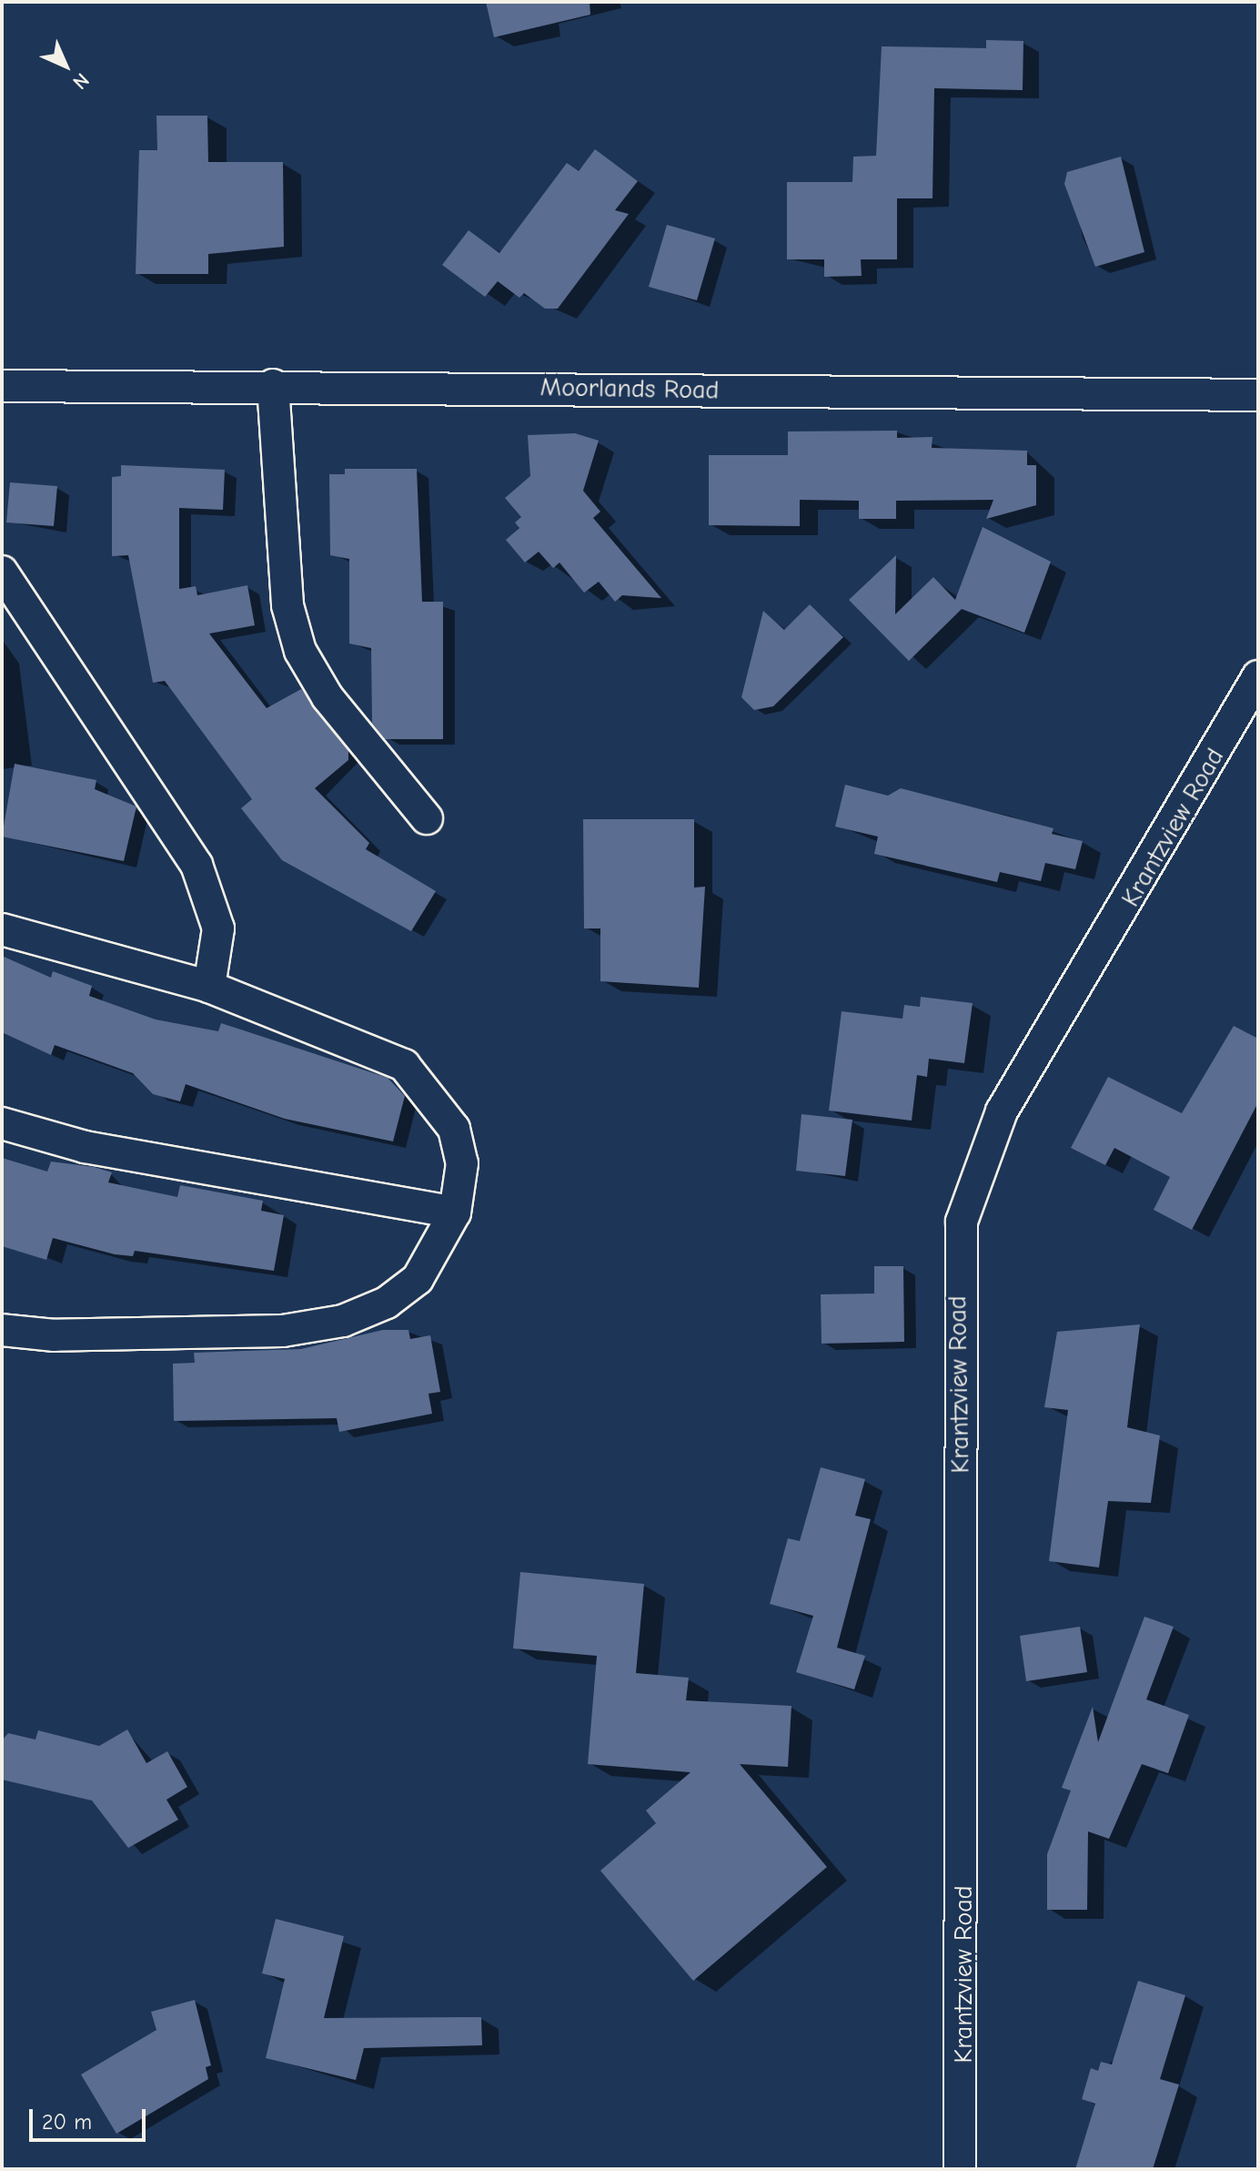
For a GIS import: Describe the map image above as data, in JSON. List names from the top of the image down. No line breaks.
{"streets":{"street":["Moorlands Road","Krantzview Road"]},"scale_bar":"20 m","north":"bottom right"}
